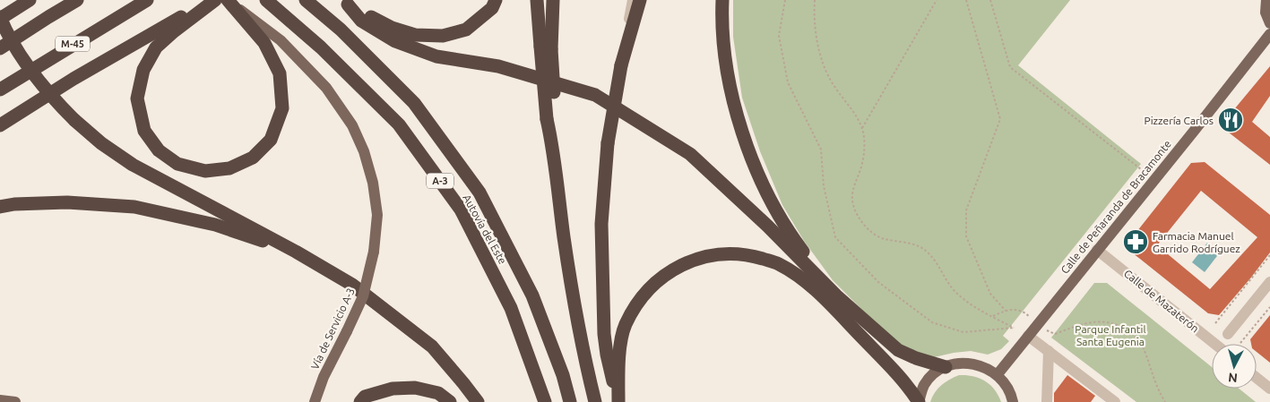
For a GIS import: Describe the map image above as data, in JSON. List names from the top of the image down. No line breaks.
{"streets":{"highway":["M-45","A-3","Autovía del Este"],"main road":["Calle de Peñaranda de Bracamonte","Vía de Servicio A-3"],"street":["Calle de Mazaterón"]},"crossings":[["Calle de Peñaranda de Bracamonte","Calle de Mazaterón"]],"parks":["Parque Infantil Santa Eugenia"],"places":{"restaurant":["Pizzería Carlos"],"pharmacy":["Farmacia Manuel Garrido Rodríguez"]},"north":"bottom"}
